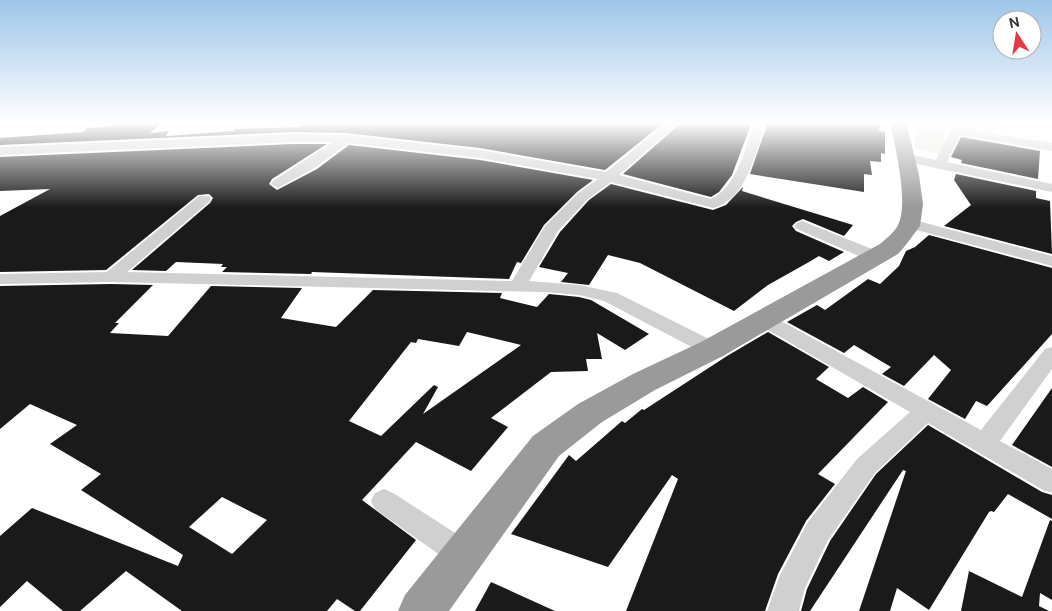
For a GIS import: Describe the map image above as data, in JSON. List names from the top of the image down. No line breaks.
{"north":"top"}
